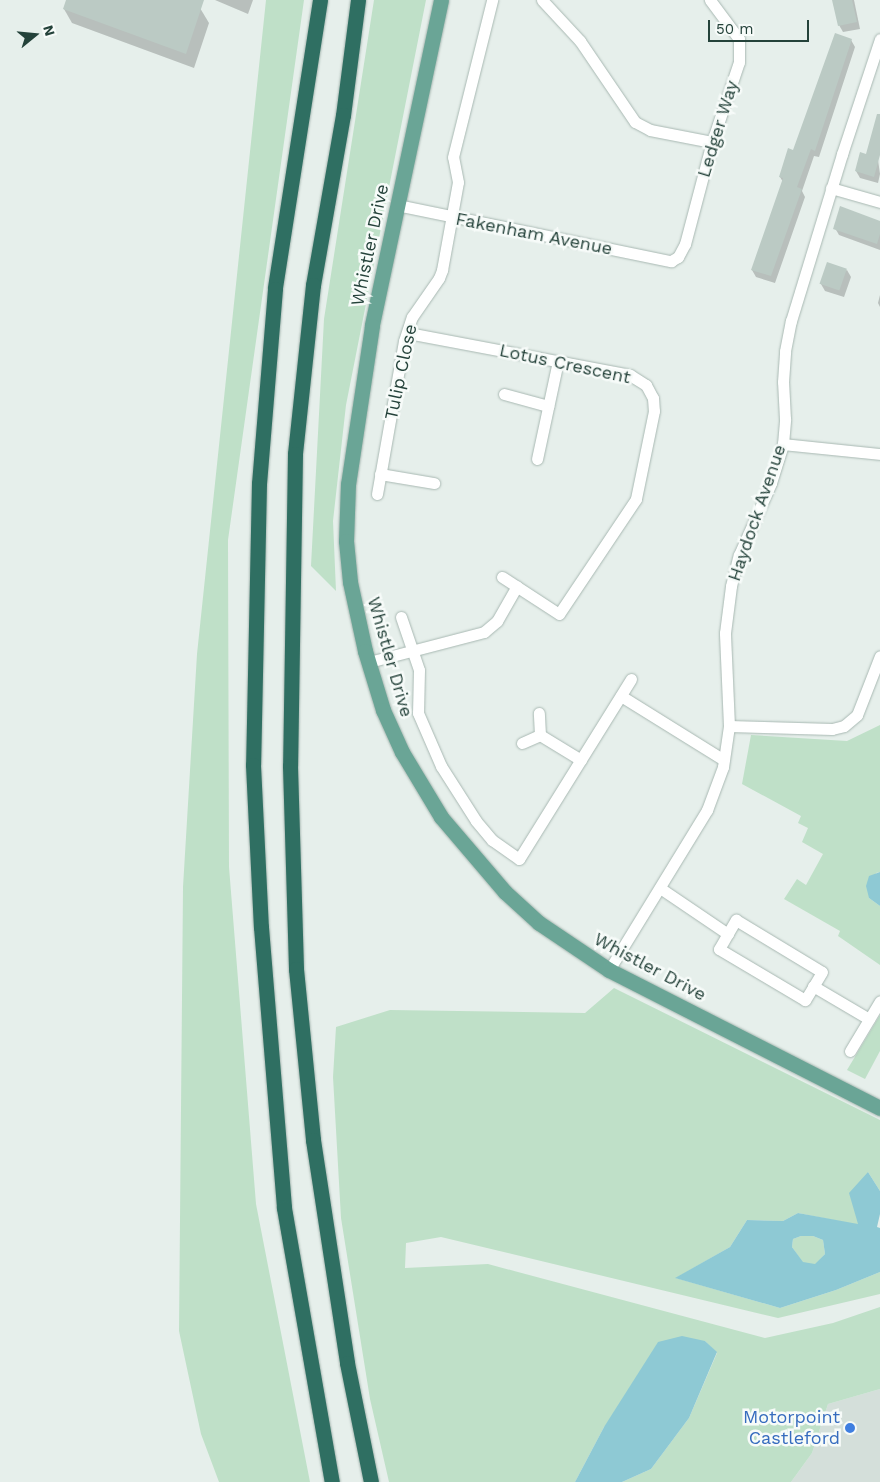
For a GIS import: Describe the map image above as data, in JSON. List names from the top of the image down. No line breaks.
{"streets":{"main road":["Whistler Drive"],"street":["Ledger Way","Fakenham Avenue","Lotus Crescent","Tulip Close","Haydock Avenue"]},"crossings":[["Ledger Way","Fakenham Avenue"],["Fakenham Avenue","Whistler Drive"],["Fakenham Avenue","Tulip Close"],["Whistler Drive","Haydock Avenue"],["Lotus Crescent","Tulip Close"]],"places":["Motorpoint Castleford"],"scale_bar":"50 m","north":"right"}
